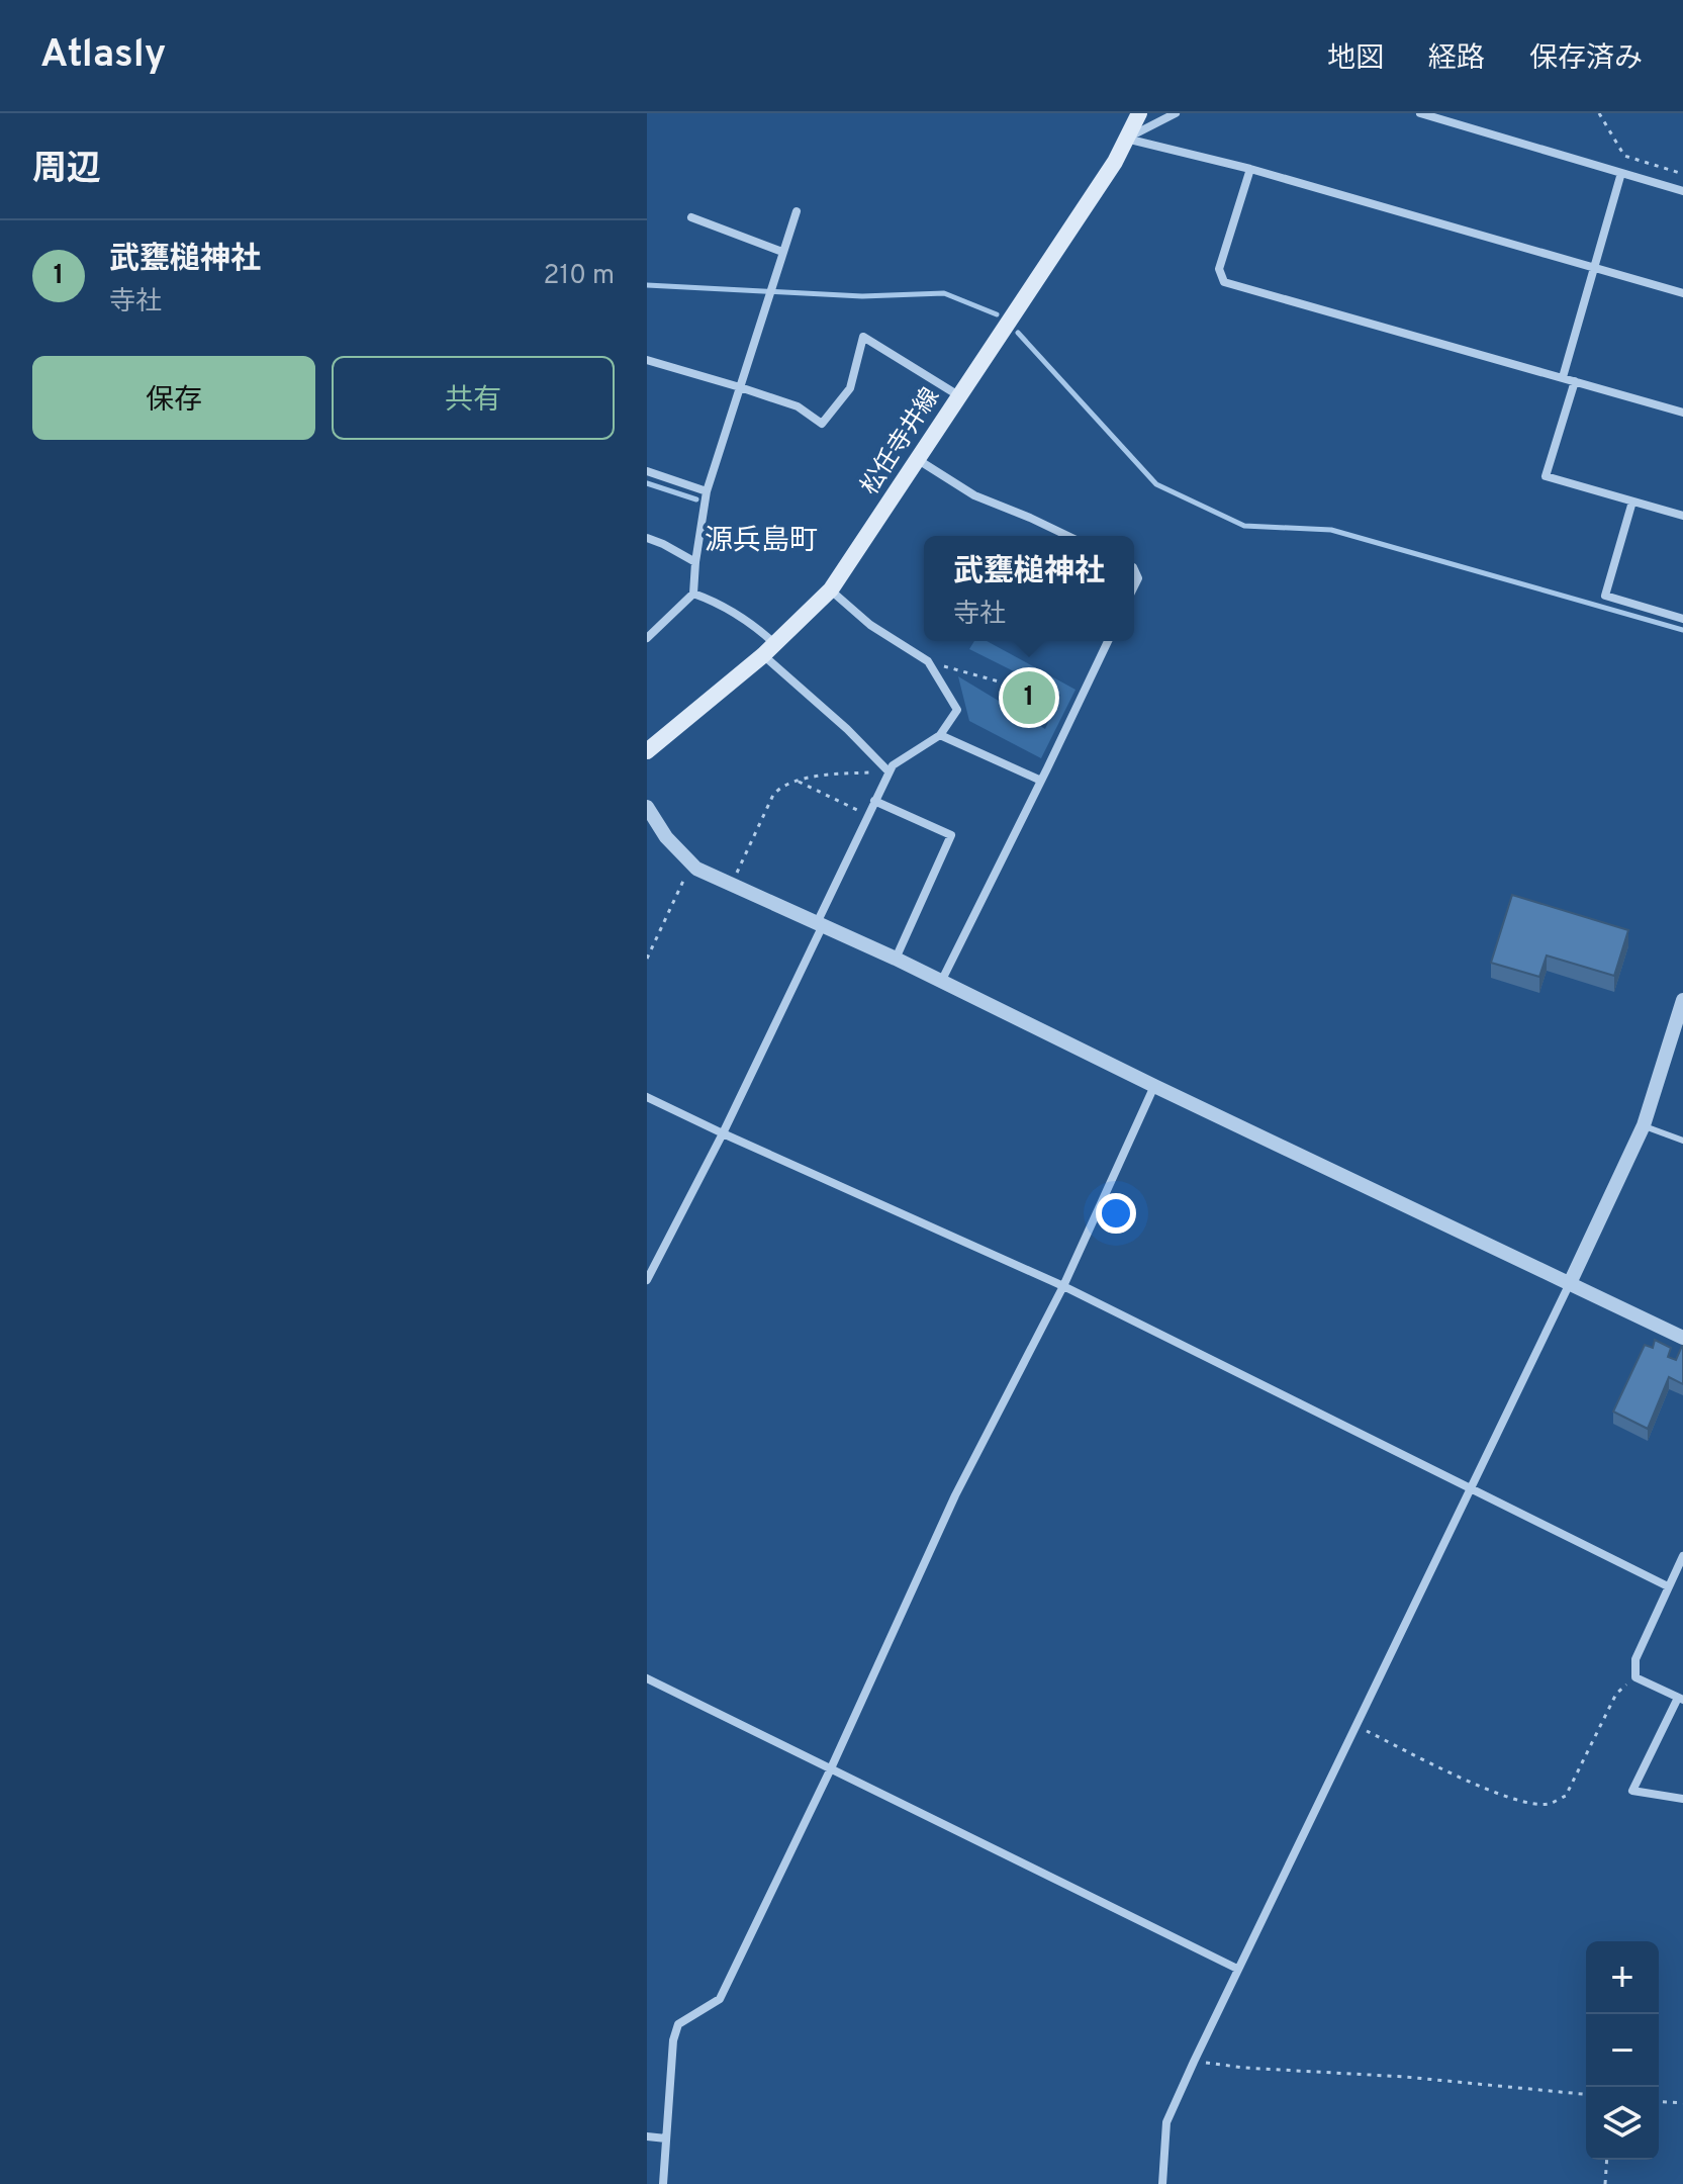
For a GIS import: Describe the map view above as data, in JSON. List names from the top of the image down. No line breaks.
{"streets":{"main road":["松任寺井線"]},"districts":["源兵島町"],"page":{"header":"Atlasly","nav":["地図","経路","保存済み"],"heading":"周辺","list":[{"mark":"1","name":"武甕槌神社","note":"寺社","value":"210 m"}],"buttons":["保存","共有"],"popup":["武甕槌神社","寺社"],"pins":"1","map_buttons":["+","−"]}}
